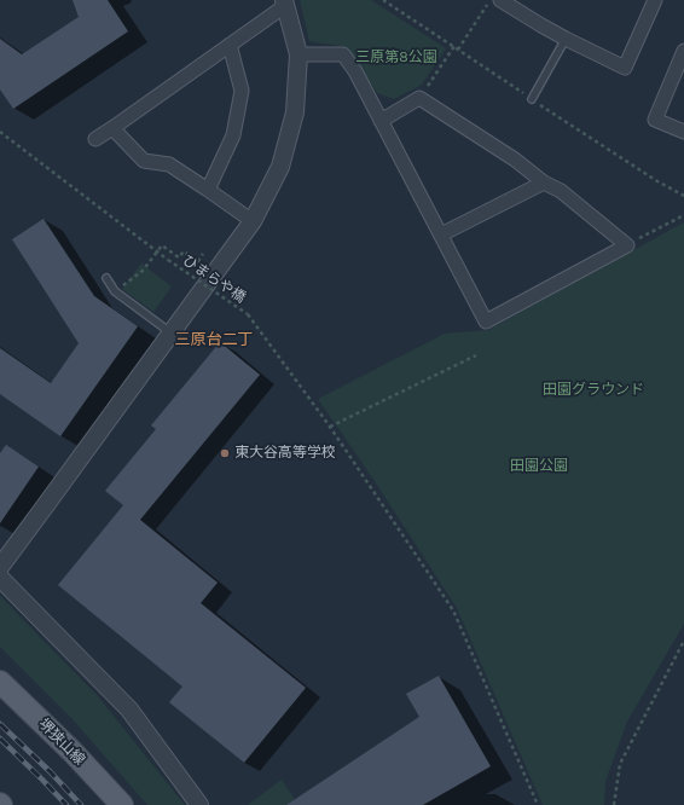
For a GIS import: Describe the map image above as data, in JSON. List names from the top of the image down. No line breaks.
{"streets":{"main road":["堺狭山線"],"path":["ひまらや橋"]},"districts":["三原台二丁"],"parks":["三原第8公園","田園グラウンド","田園公園"],"places":["東大谷高等学校"]}
